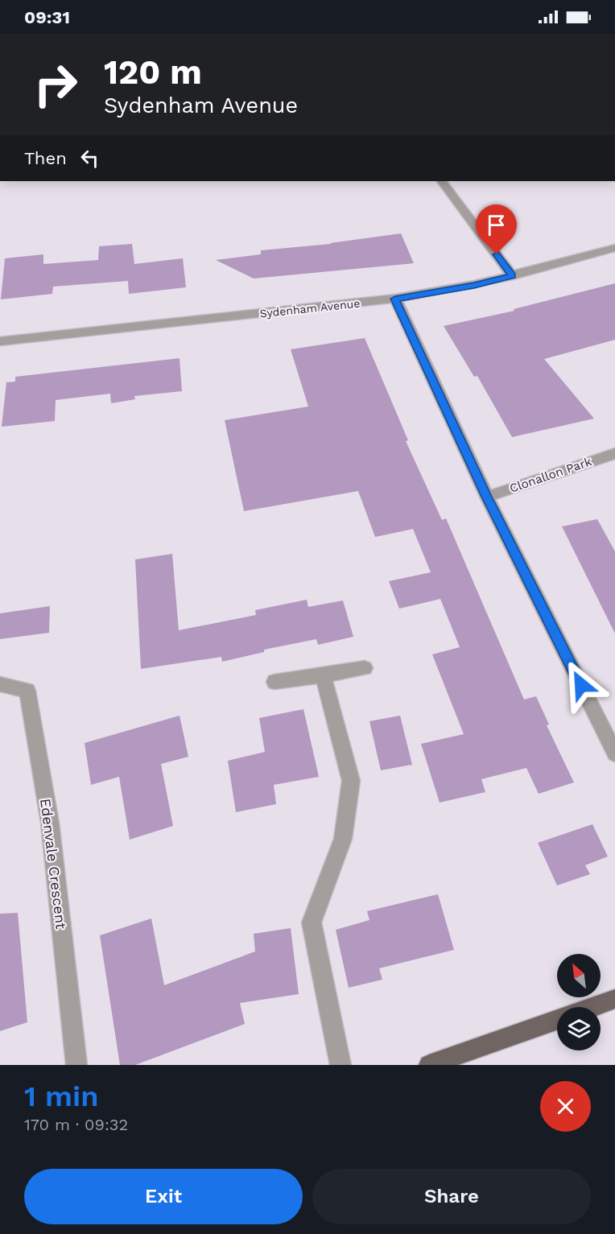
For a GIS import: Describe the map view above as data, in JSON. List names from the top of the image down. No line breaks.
{"streets":{"street":["Sydenham Avenue","Clonallon Park","Edenvale Crescent"]},"north":"top left","page":{"status":"09:31","turn":["120 m","Sydenham Avenue"],"then":"Then","heading":["1 min","170 m · 09:32"],"buttons":["Exit","Share"]}}
